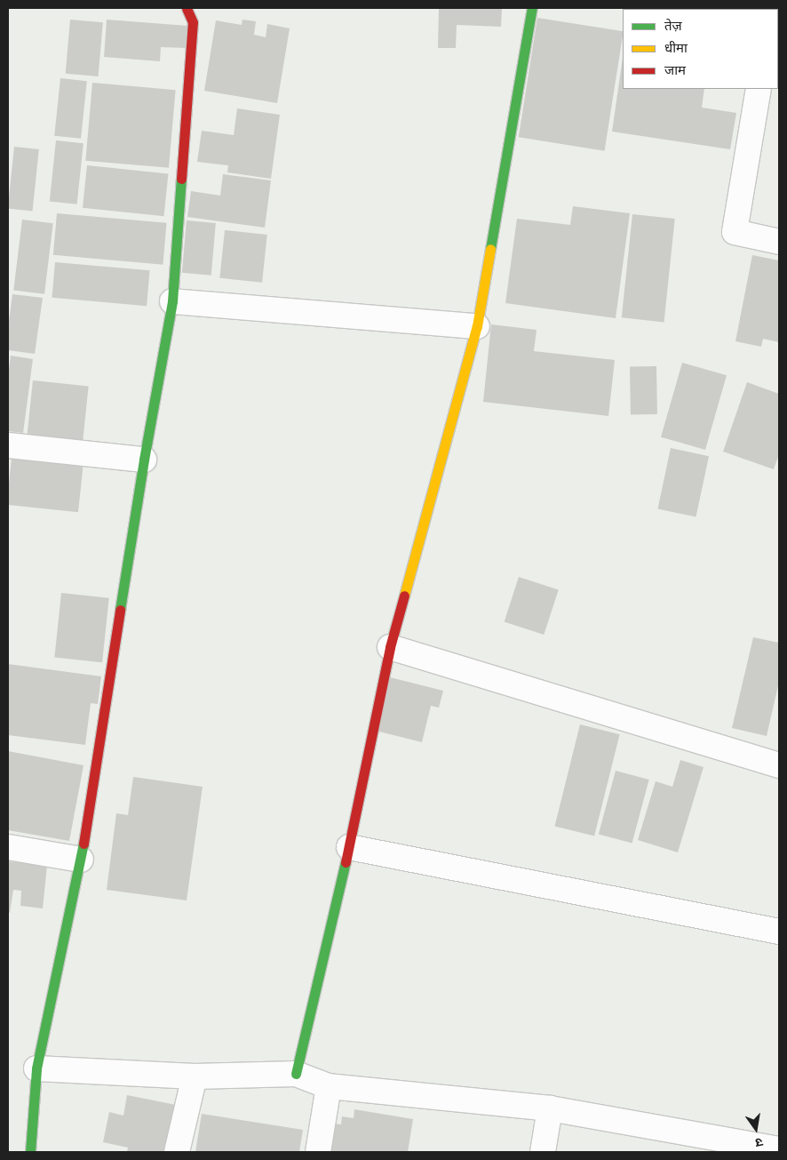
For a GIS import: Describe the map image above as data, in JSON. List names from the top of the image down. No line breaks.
{"legend":["तेज़","धीमा","जाम"],"north":"bottom"}
